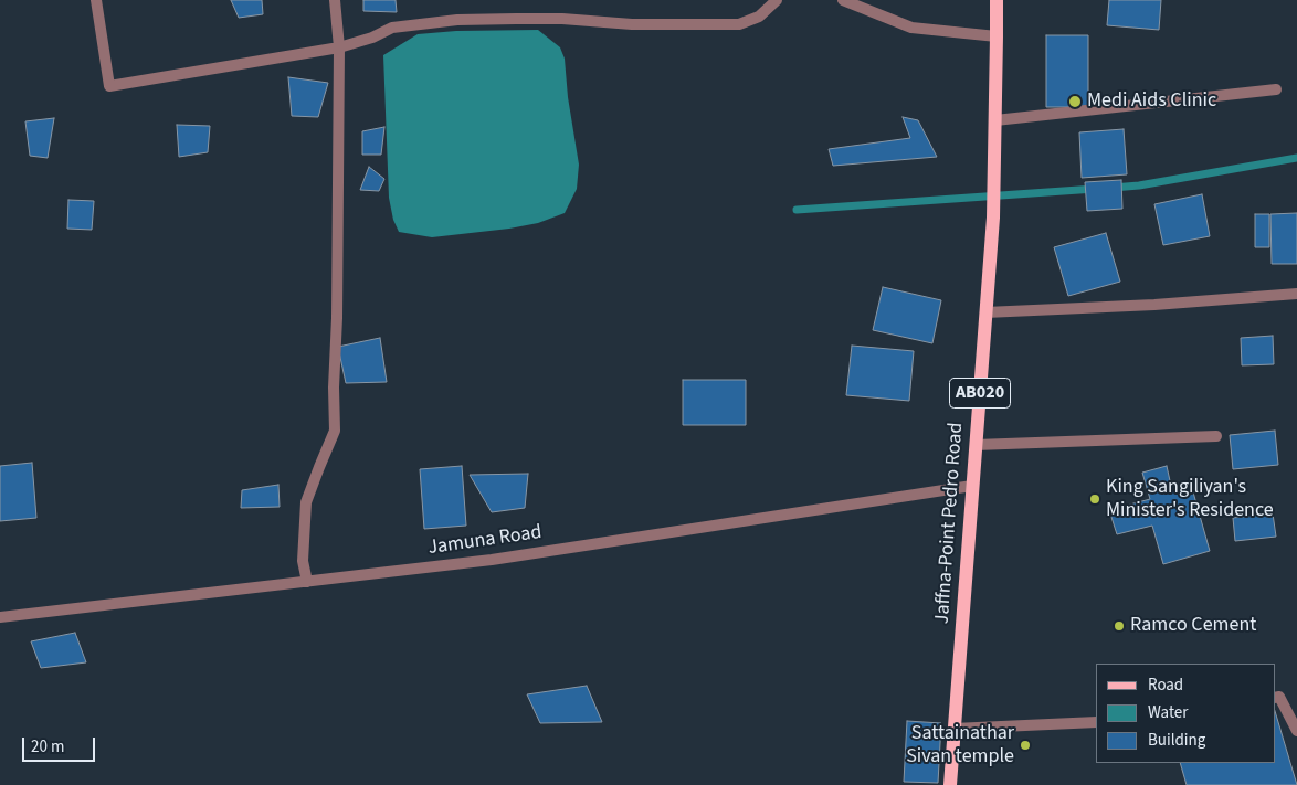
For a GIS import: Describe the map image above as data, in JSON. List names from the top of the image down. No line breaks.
{"streets":{"main road":["AB020","Jaffna-Point Pedro Road"],"street":["Jamuna Road"]},"crossings":[["Jaffna-Point Pedro Road","Jamuna Road"]],"places":["Medi Aids Clinic","King Sangiliyan's Minister's Residence","Ramco Cement","Sattainathar Sivan temple"],"legend":["Road","Water","Building"],"scale_bar":"20 m"}
